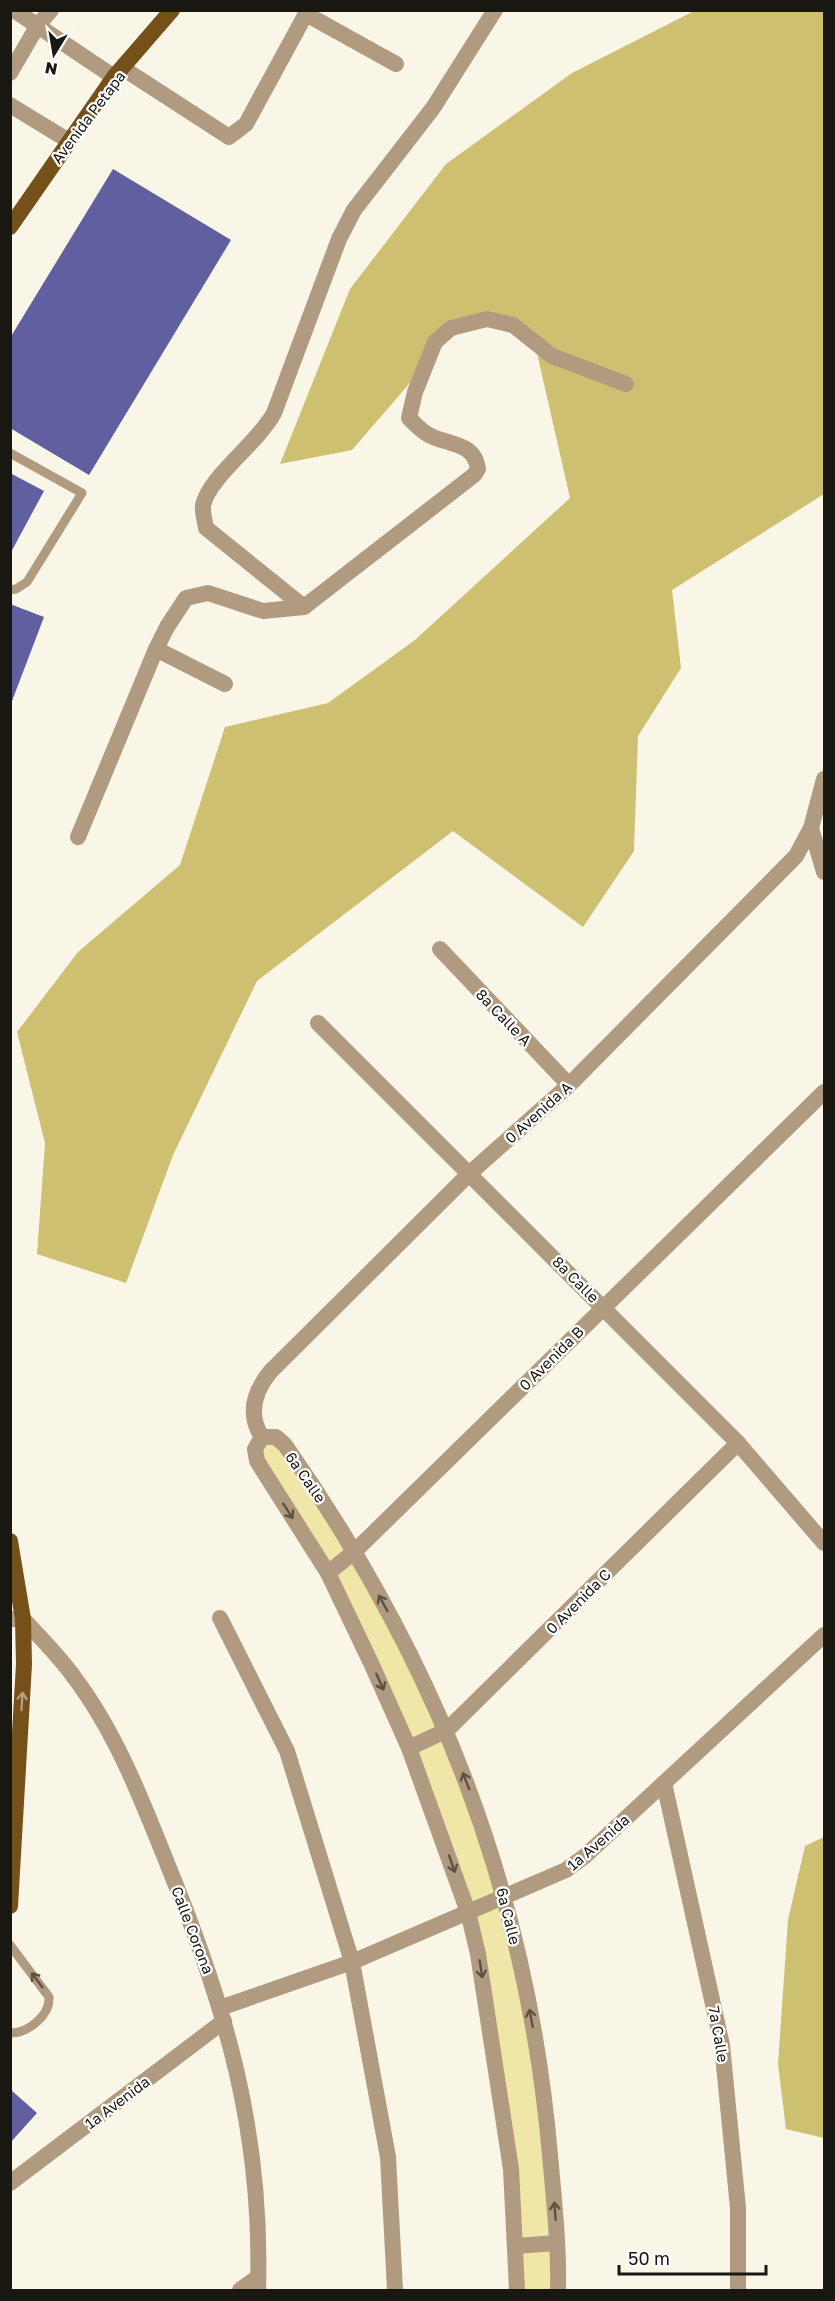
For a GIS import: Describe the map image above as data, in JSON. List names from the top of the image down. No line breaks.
{"streets":{"main road":["Avenida Petapa"],"street":["8a Calle A","0 Avenida A","8a Calle","0 Avenida B","6a Calle","0 Avenida C","1a Avenida","Calle Corona","7a Calle"]},"crossings":[["8a Calle A","0 Avenida A"],["0 Avenida A","8a Calle"],["0 Avenida A","6a Calle"],["8a Calle","0 Avenida B"],["8a Calle","0 Avenida C"],["0 Avenida B","6a Calle"],["6a Calle","0 Avenida C"],["6a Calle","1a Avenida"],["1a Avenida","Calle Corona"],["1a Avenida","7a Calle"]],"scale_bar":"50 m","north":"bottom"}
